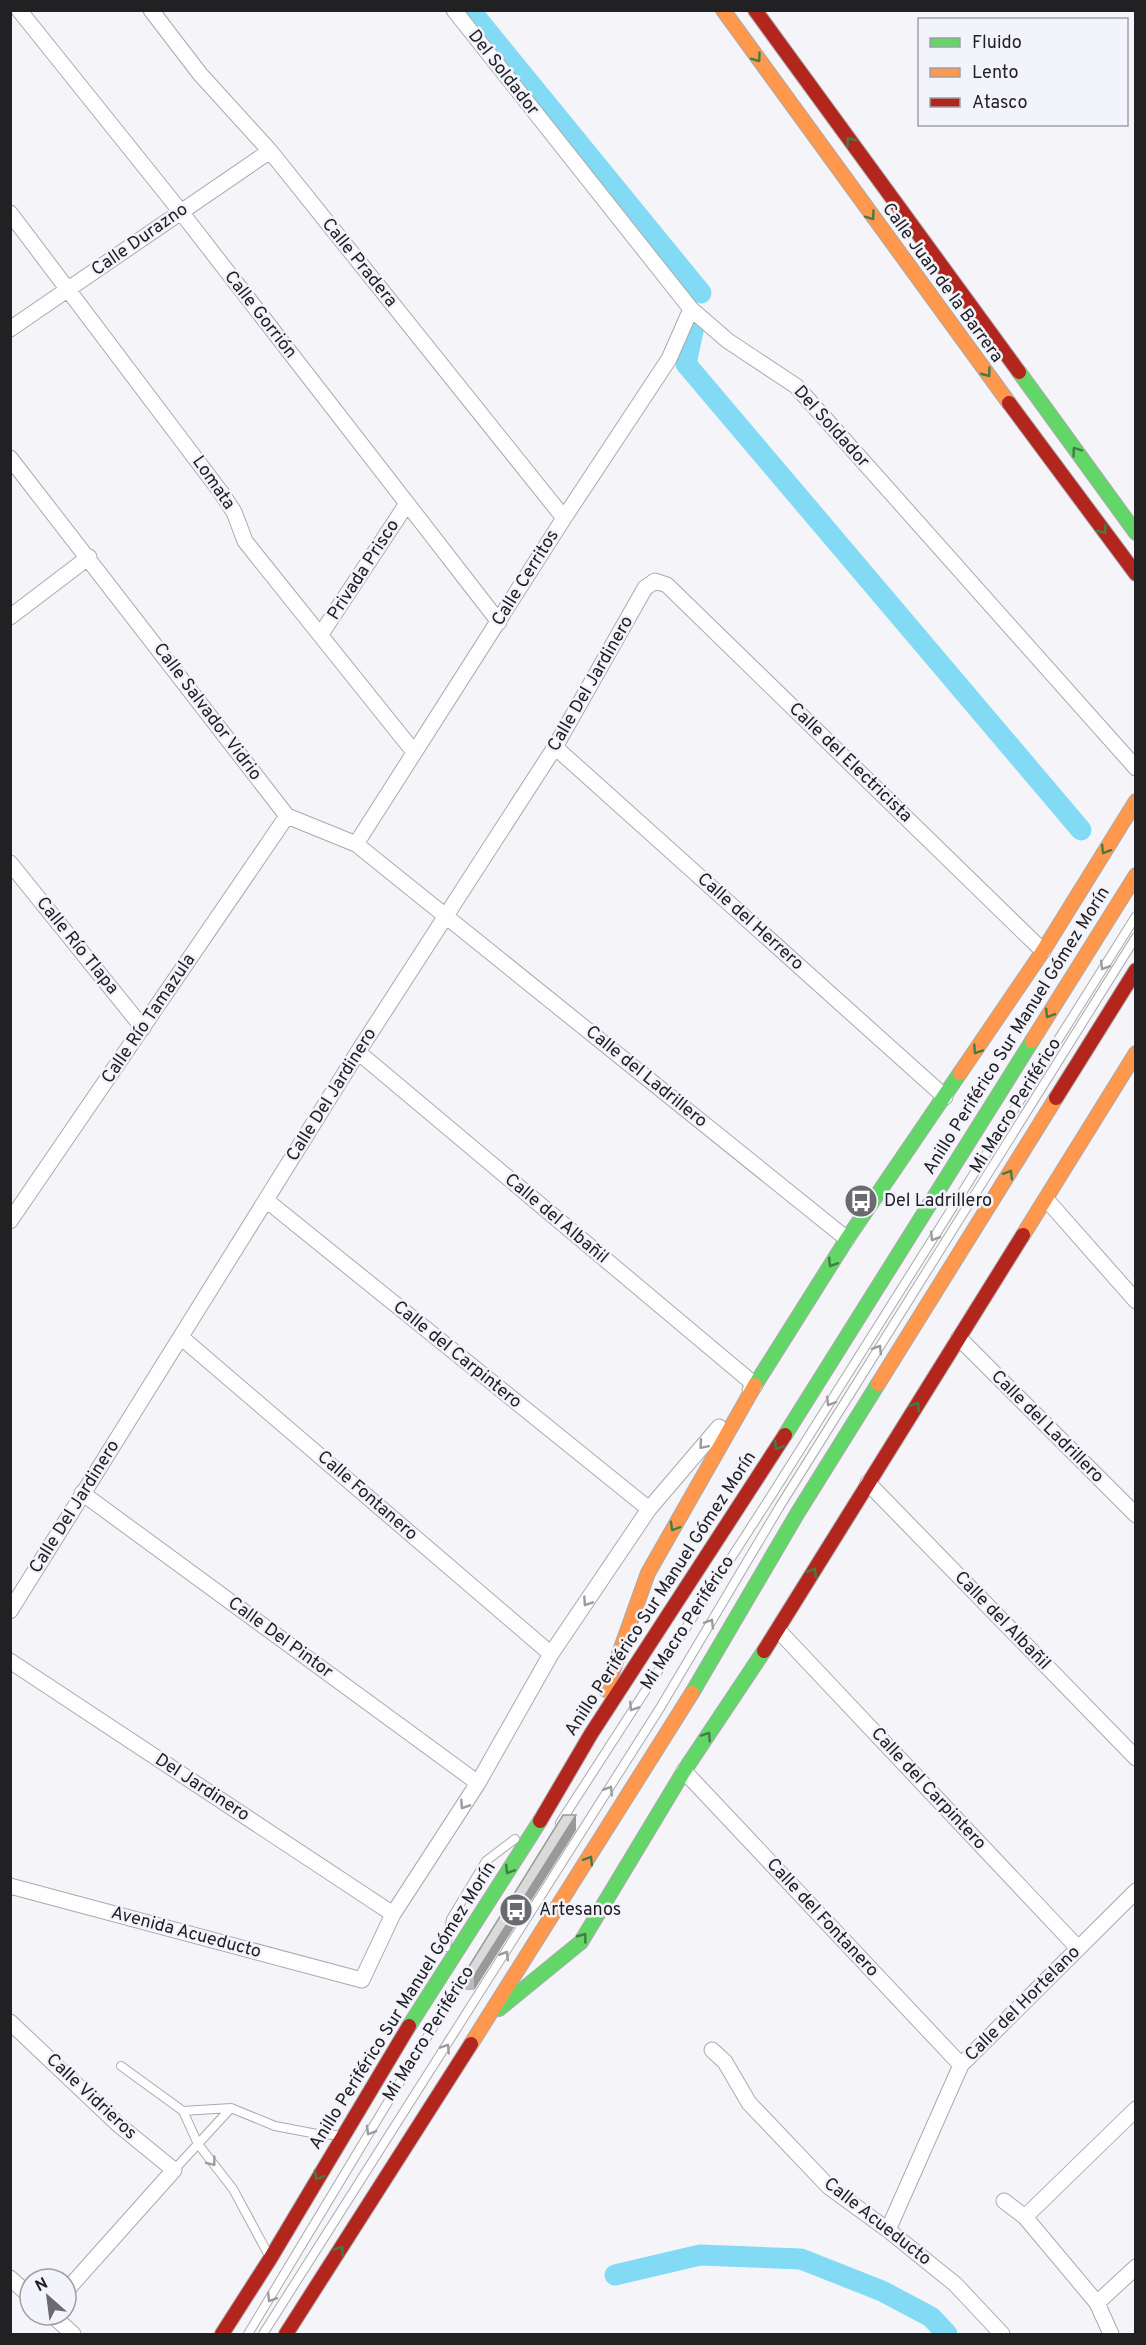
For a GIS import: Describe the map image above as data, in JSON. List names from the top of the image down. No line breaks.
{"streets":{"main road":["Calle Juan de la Barrera","Anillo Periférico Sur Manuel Gómez Morín"],"street":["Del Soldador","Calle Durazno","Calle Pradera","Calle Gorrión","Lomata","Privada Prisco","Calle Cerritos","Calle Del Jardinero","Calle Salvador Vidrio","Calle del Electricista","Calle del Herrero","Calle Río Tlapa","Calle Río Tamazula","Calle del Ladrillero","Calle del Albañil","Calle del Carpintero","Calle Fontanero","Calle Del Pintor","Del Jardinero","Calle del Fontanero","Avenida Acueducto","Calle del Hortelano","Calle Vidrieros","Calle Acueducto"],"lane":["Mi Macro Periférico"]},"crossings":[["Del Soldador","Calle Cerritos"],["Calle Durazno","Calle Pradera"],["Calle Durazno","Calle Gorrión"],["Calle Durazno","Lomata"],["Calle Pradera","Calle Cerritos"],["Calle Gorrión","Privada Prisco"],["Calle Gorrión","Calle Cerritos"],["Lomata","Privada Prisco"],["Lomata","Calle Cerritos"],["Calle Del Jardinero","Calle del Electricista"],["Calle Del Jardinero","Calle del Herrero"],["Calle Del Jardinero","Calle del Ladrillero"],["Calle Del Jardinero","Calle del Albañil"],["Calle Del Jardinero","Calle del Carpintero"],["Calle Del Jardinero","Calle Fontanero"],["Calle Del Jardinero","Calle Del Pintor"],["Calle Salvador Vidrio","Calle Río Tamazula"],["Calle Río Tlapa","Calle Río Tamazula"],["Calle del Carpintero","Calle del Hortelano"],["Del Jardinero","Avenida Acueducto"],["Calle del Fontanero","Calle del Hortelano"],["Calle del Hortelano","Calle Acueducto"]],"places":{"bus stop":["Del Ladrillero","Artesanos"]},"legend":["Fluido","Lento","Atasco"],"north":"top left"}
